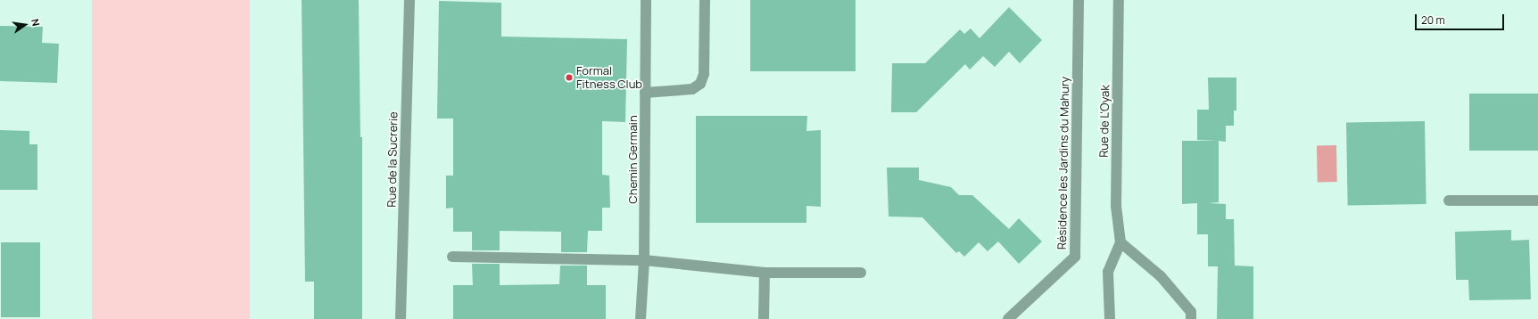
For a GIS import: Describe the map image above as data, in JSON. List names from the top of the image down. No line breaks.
{"streets":{"street":["Rue de L'Oyak","Rue de la Sucrerie","Chemin Germain","Résidence les Jardins du Mahury"]},"places":["Formal Fitness Club"],"scale_bar":"20 m","north":"right"}
